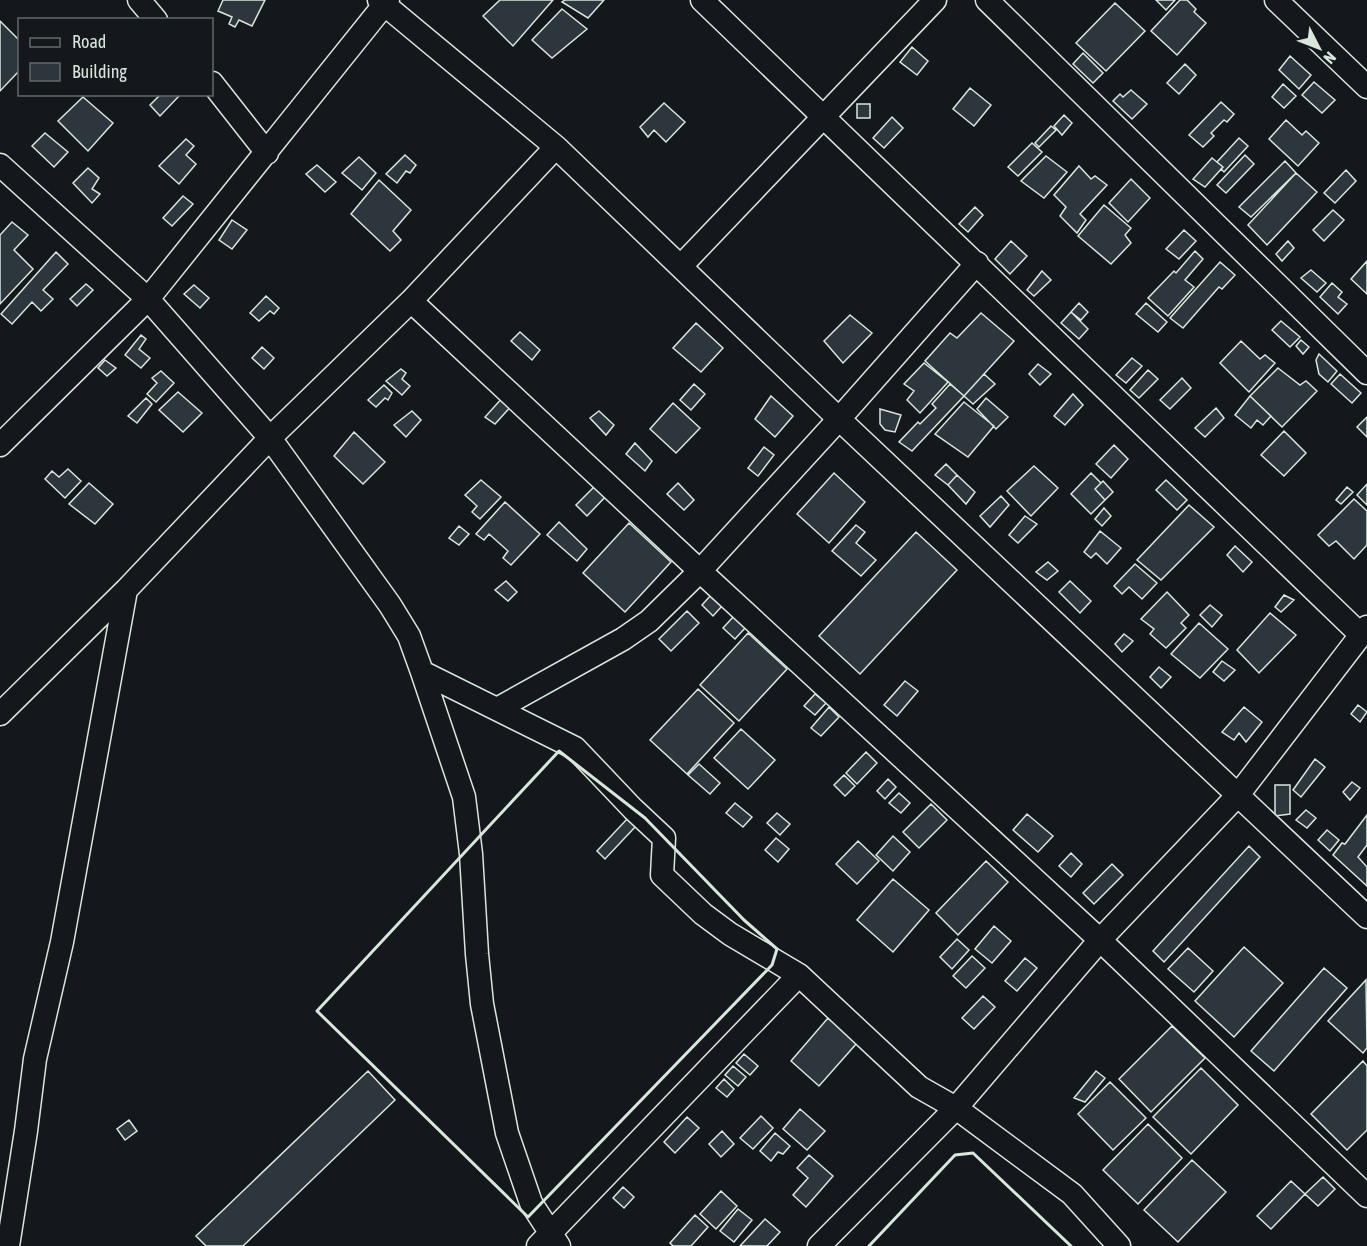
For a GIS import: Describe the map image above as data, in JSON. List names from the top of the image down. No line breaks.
{"legend":["Road","Building"],"north":"bottom right"}
